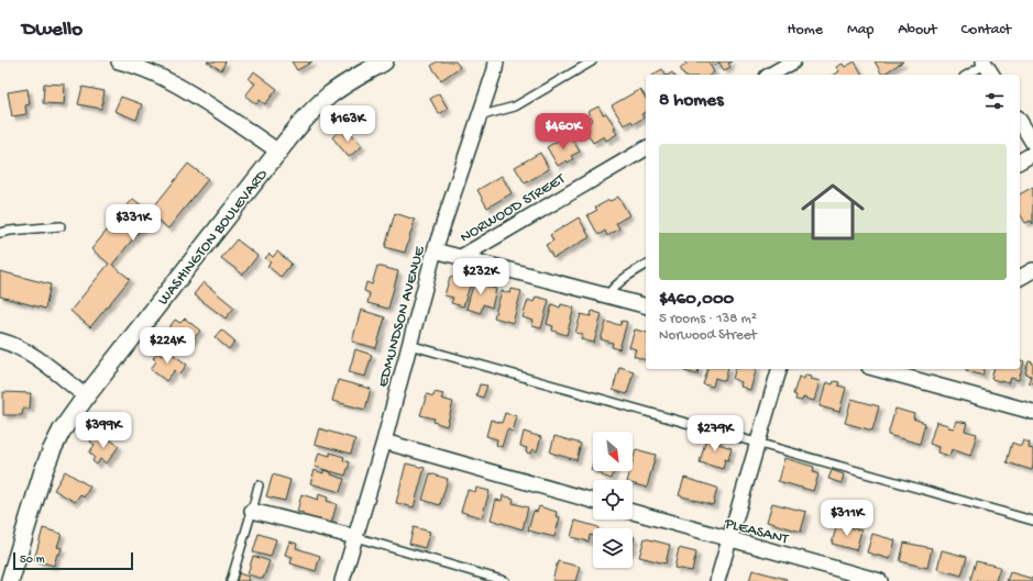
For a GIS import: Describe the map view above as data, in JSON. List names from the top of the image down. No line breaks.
{"streets":{"street":["NORWOOD STREET","WASHINGTON BOULEVARD","EDMUNDSON AVENUE","PLEASANT"]},"scale_bar":"50 m","north":"bottom right","page":{"header":"Dwello","nav":["Home","Map","About","Contact"],"heading":"8 homes","price":["$163K","$460K","$331K","$232K","$224K","$399K","$279K","$311K"],"list":[{"name":"$460,000","note":"5 rooms · 138 m² · Norwood Street"}],"scale":"50 m"}}
